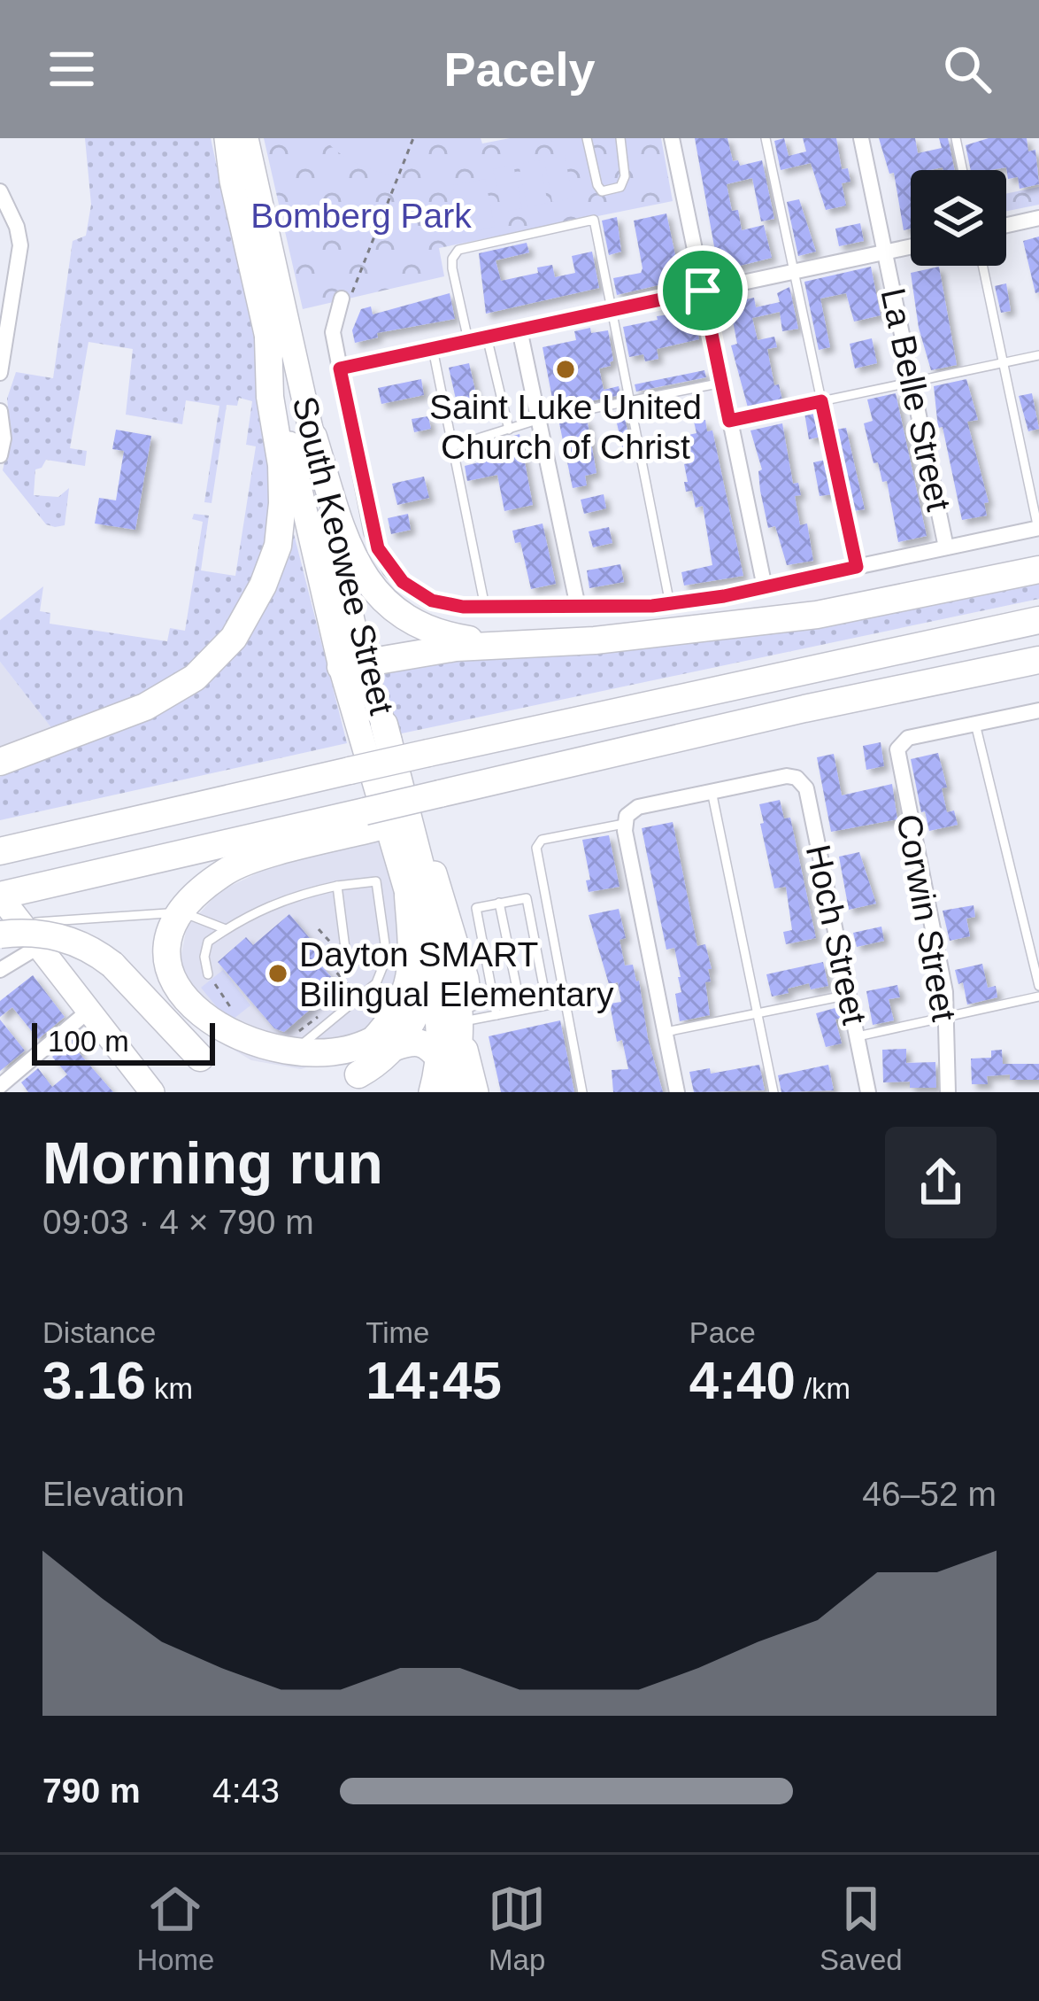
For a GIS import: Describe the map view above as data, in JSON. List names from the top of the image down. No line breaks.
{"streets":{"main road":["South Keowee Street"],"street":["La Belle Street","Corwin Street","Hoch Street"]},"parks":["Bomberg Park"],"places":["Saint Luke United Church of Christ","Dayton SMART Bilingual Elementary"],"scale_bar":"100 m","page":{"header":"Pacely","scale":"100 m","heading":["Morning run","09:03 · 4 × 790 m"],"stats":[["Distance","3.16 km"],["Time","14:45"],["Pace","4:40 /km"]],"chart":["Elevation","46–52 m"],"list":[{"name":"790 m","note":"4:43"}],"tabs":["Home","Map","Saved"]}}
